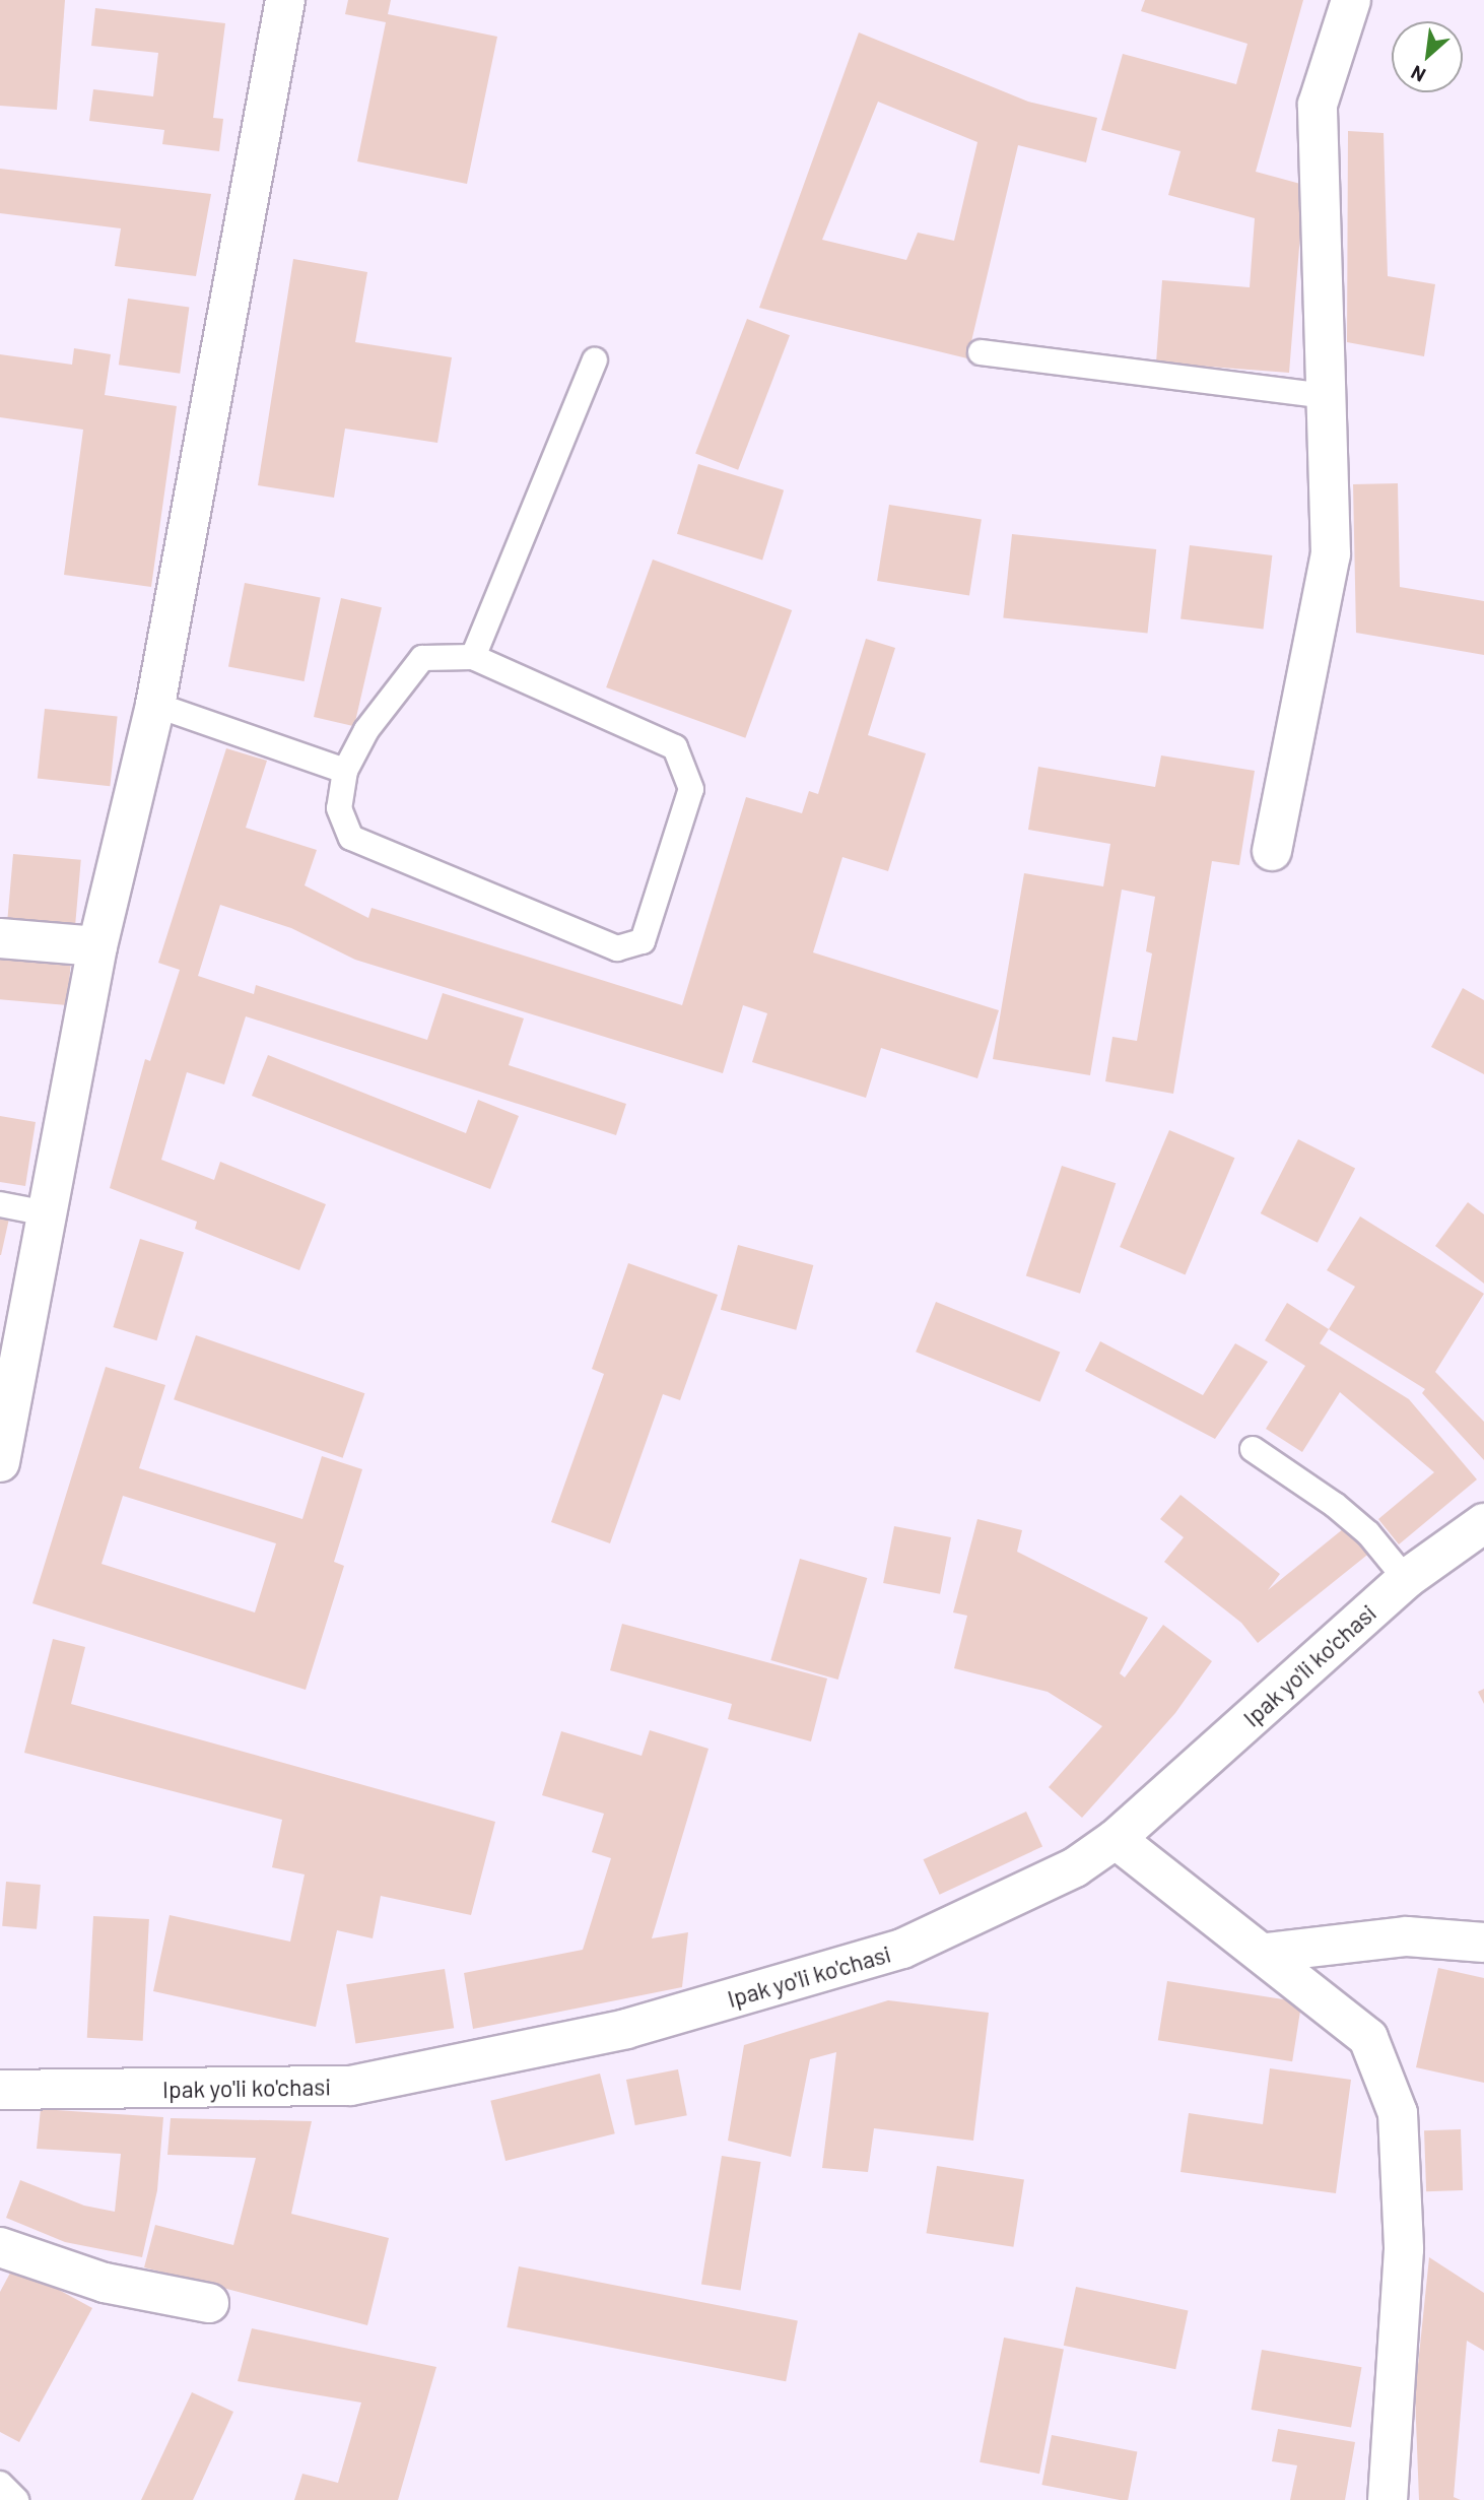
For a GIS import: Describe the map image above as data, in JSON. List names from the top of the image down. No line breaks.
{"streets":{"street":["Ipak yo'li ko'chasi"]},"north":"bottom left"}
